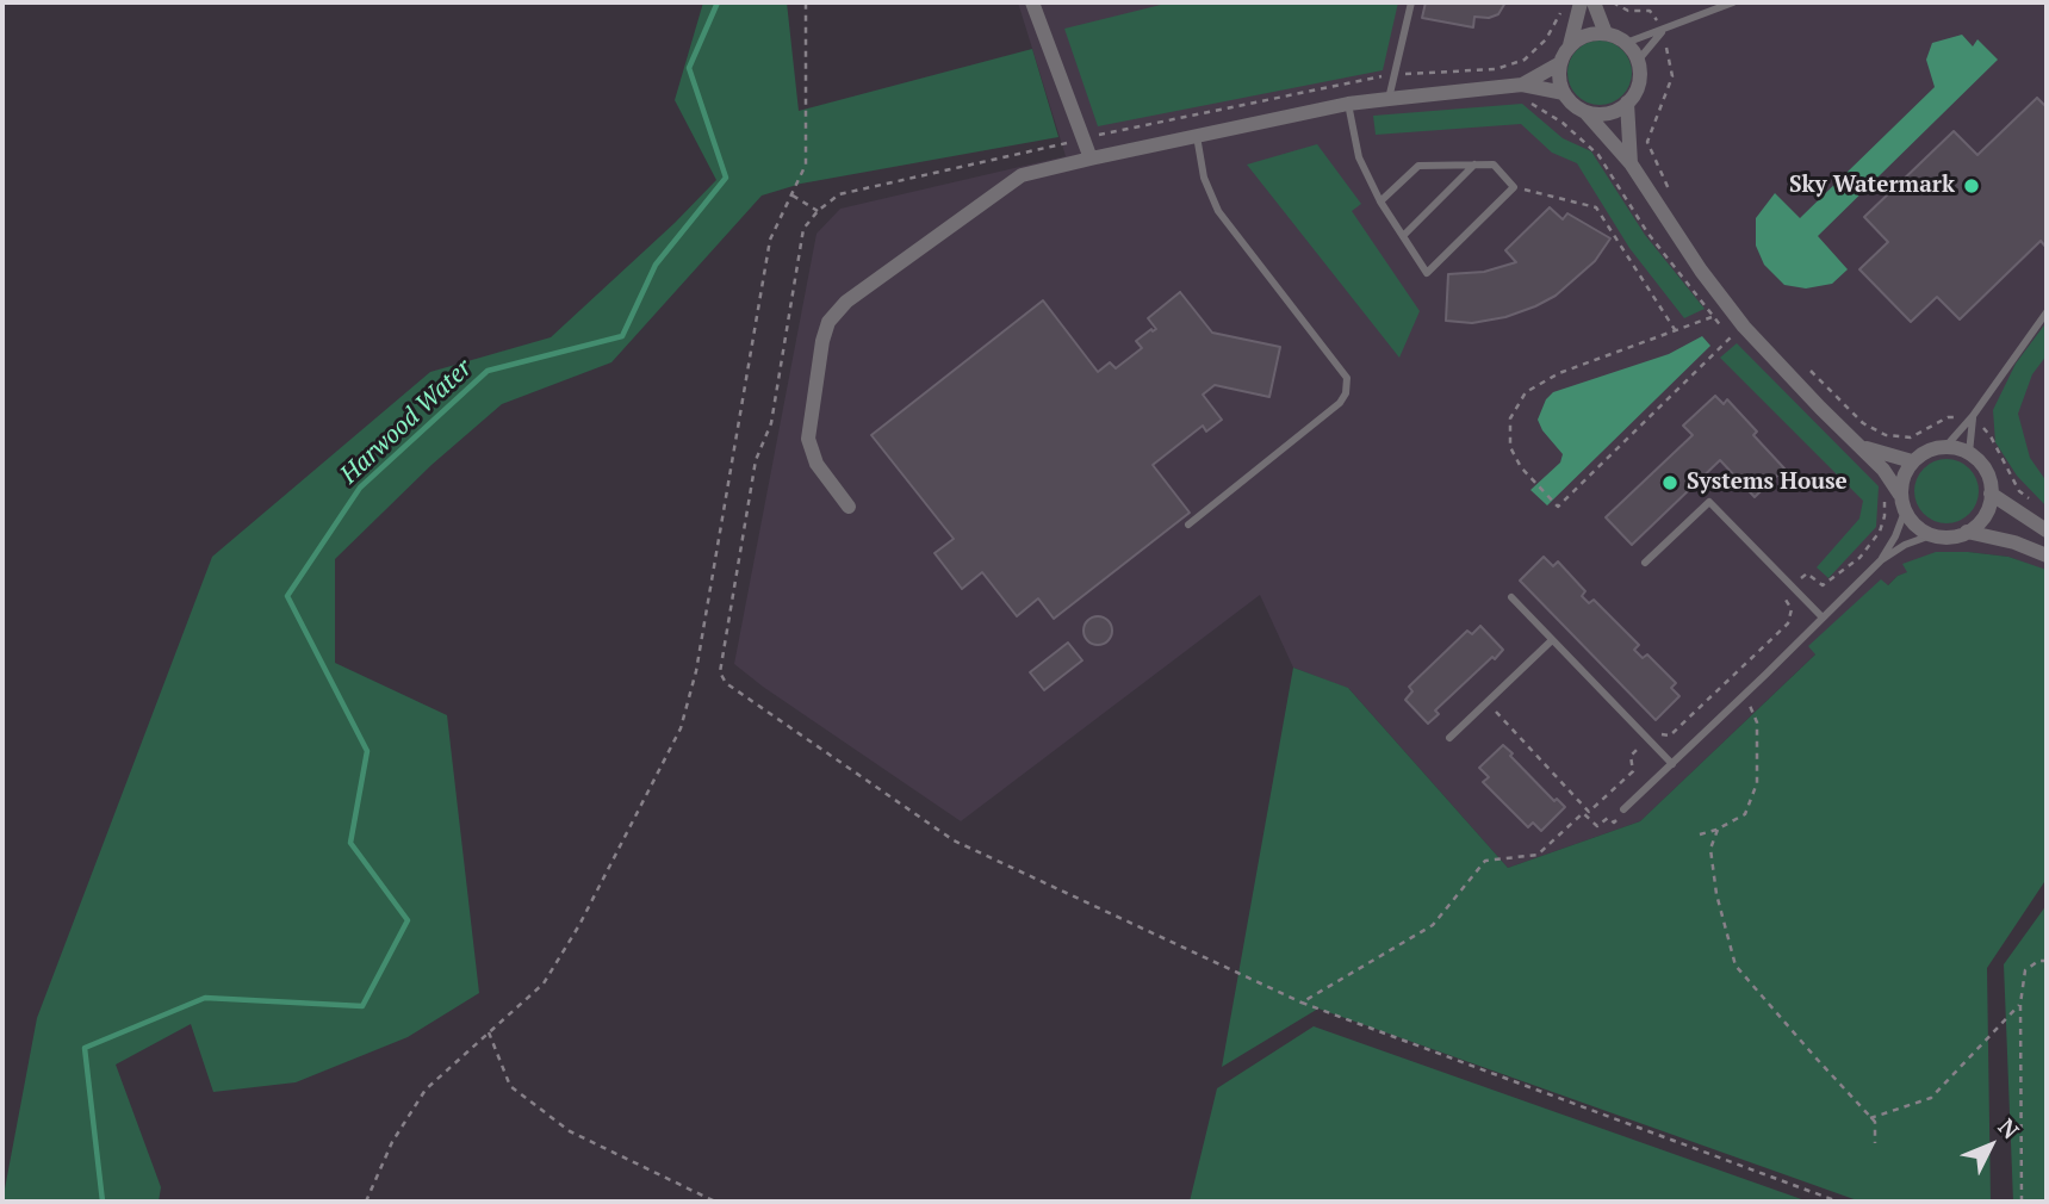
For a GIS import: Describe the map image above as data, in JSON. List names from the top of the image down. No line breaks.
{"water":["Harwood Water"],"places":["Sky Watermark","Systems House"],"north":"top right"}
